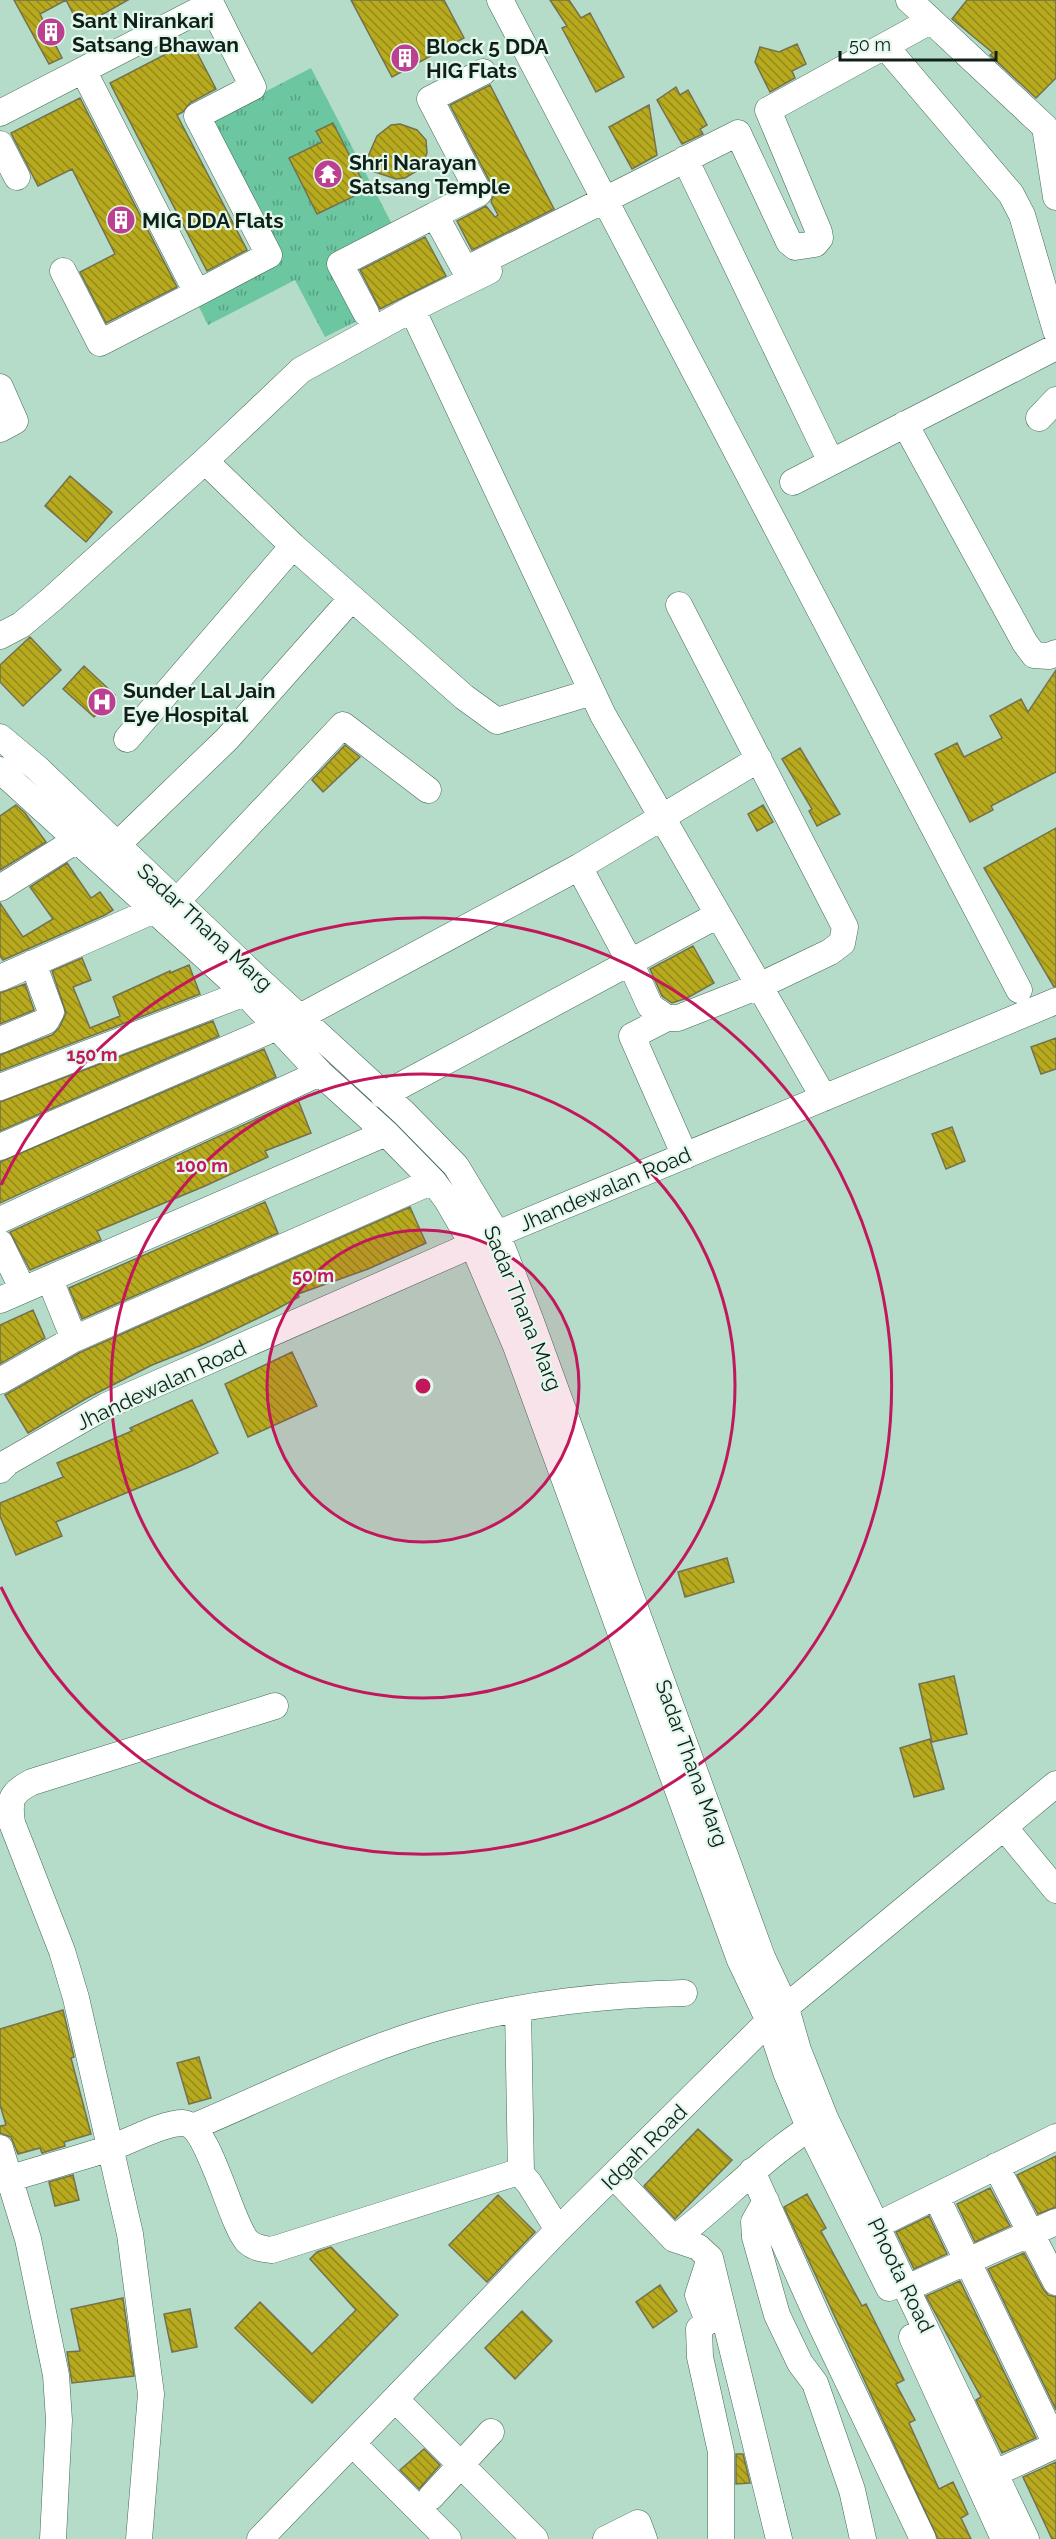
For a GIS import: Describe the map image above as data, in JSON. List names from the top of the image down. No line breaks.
{"streets":{"street":["Sadar Thana Marg","Jhandewalan Road","Idgah Road","Phoota Road"]},"crossings":[["Sadar Thana Marg","Jhandewalan Road"],["Sadar Thana Marg","Idgah Road"],["Sadar Thana Marg","Phoota Road"],["Idgah Road","Phoota Road"]],"places":{"building":["Sant Nirankari Satsang Bhawan","Block 5 DDA HIG Flats","MIG DDA Flats"],"temple":["Shri Narayan Satsang Temple"],"hospital":["Sunder Lal Jain Eye Hospital"]},"scale_bar":"50 m","rings":["150 m","100 m","50 m"]}
